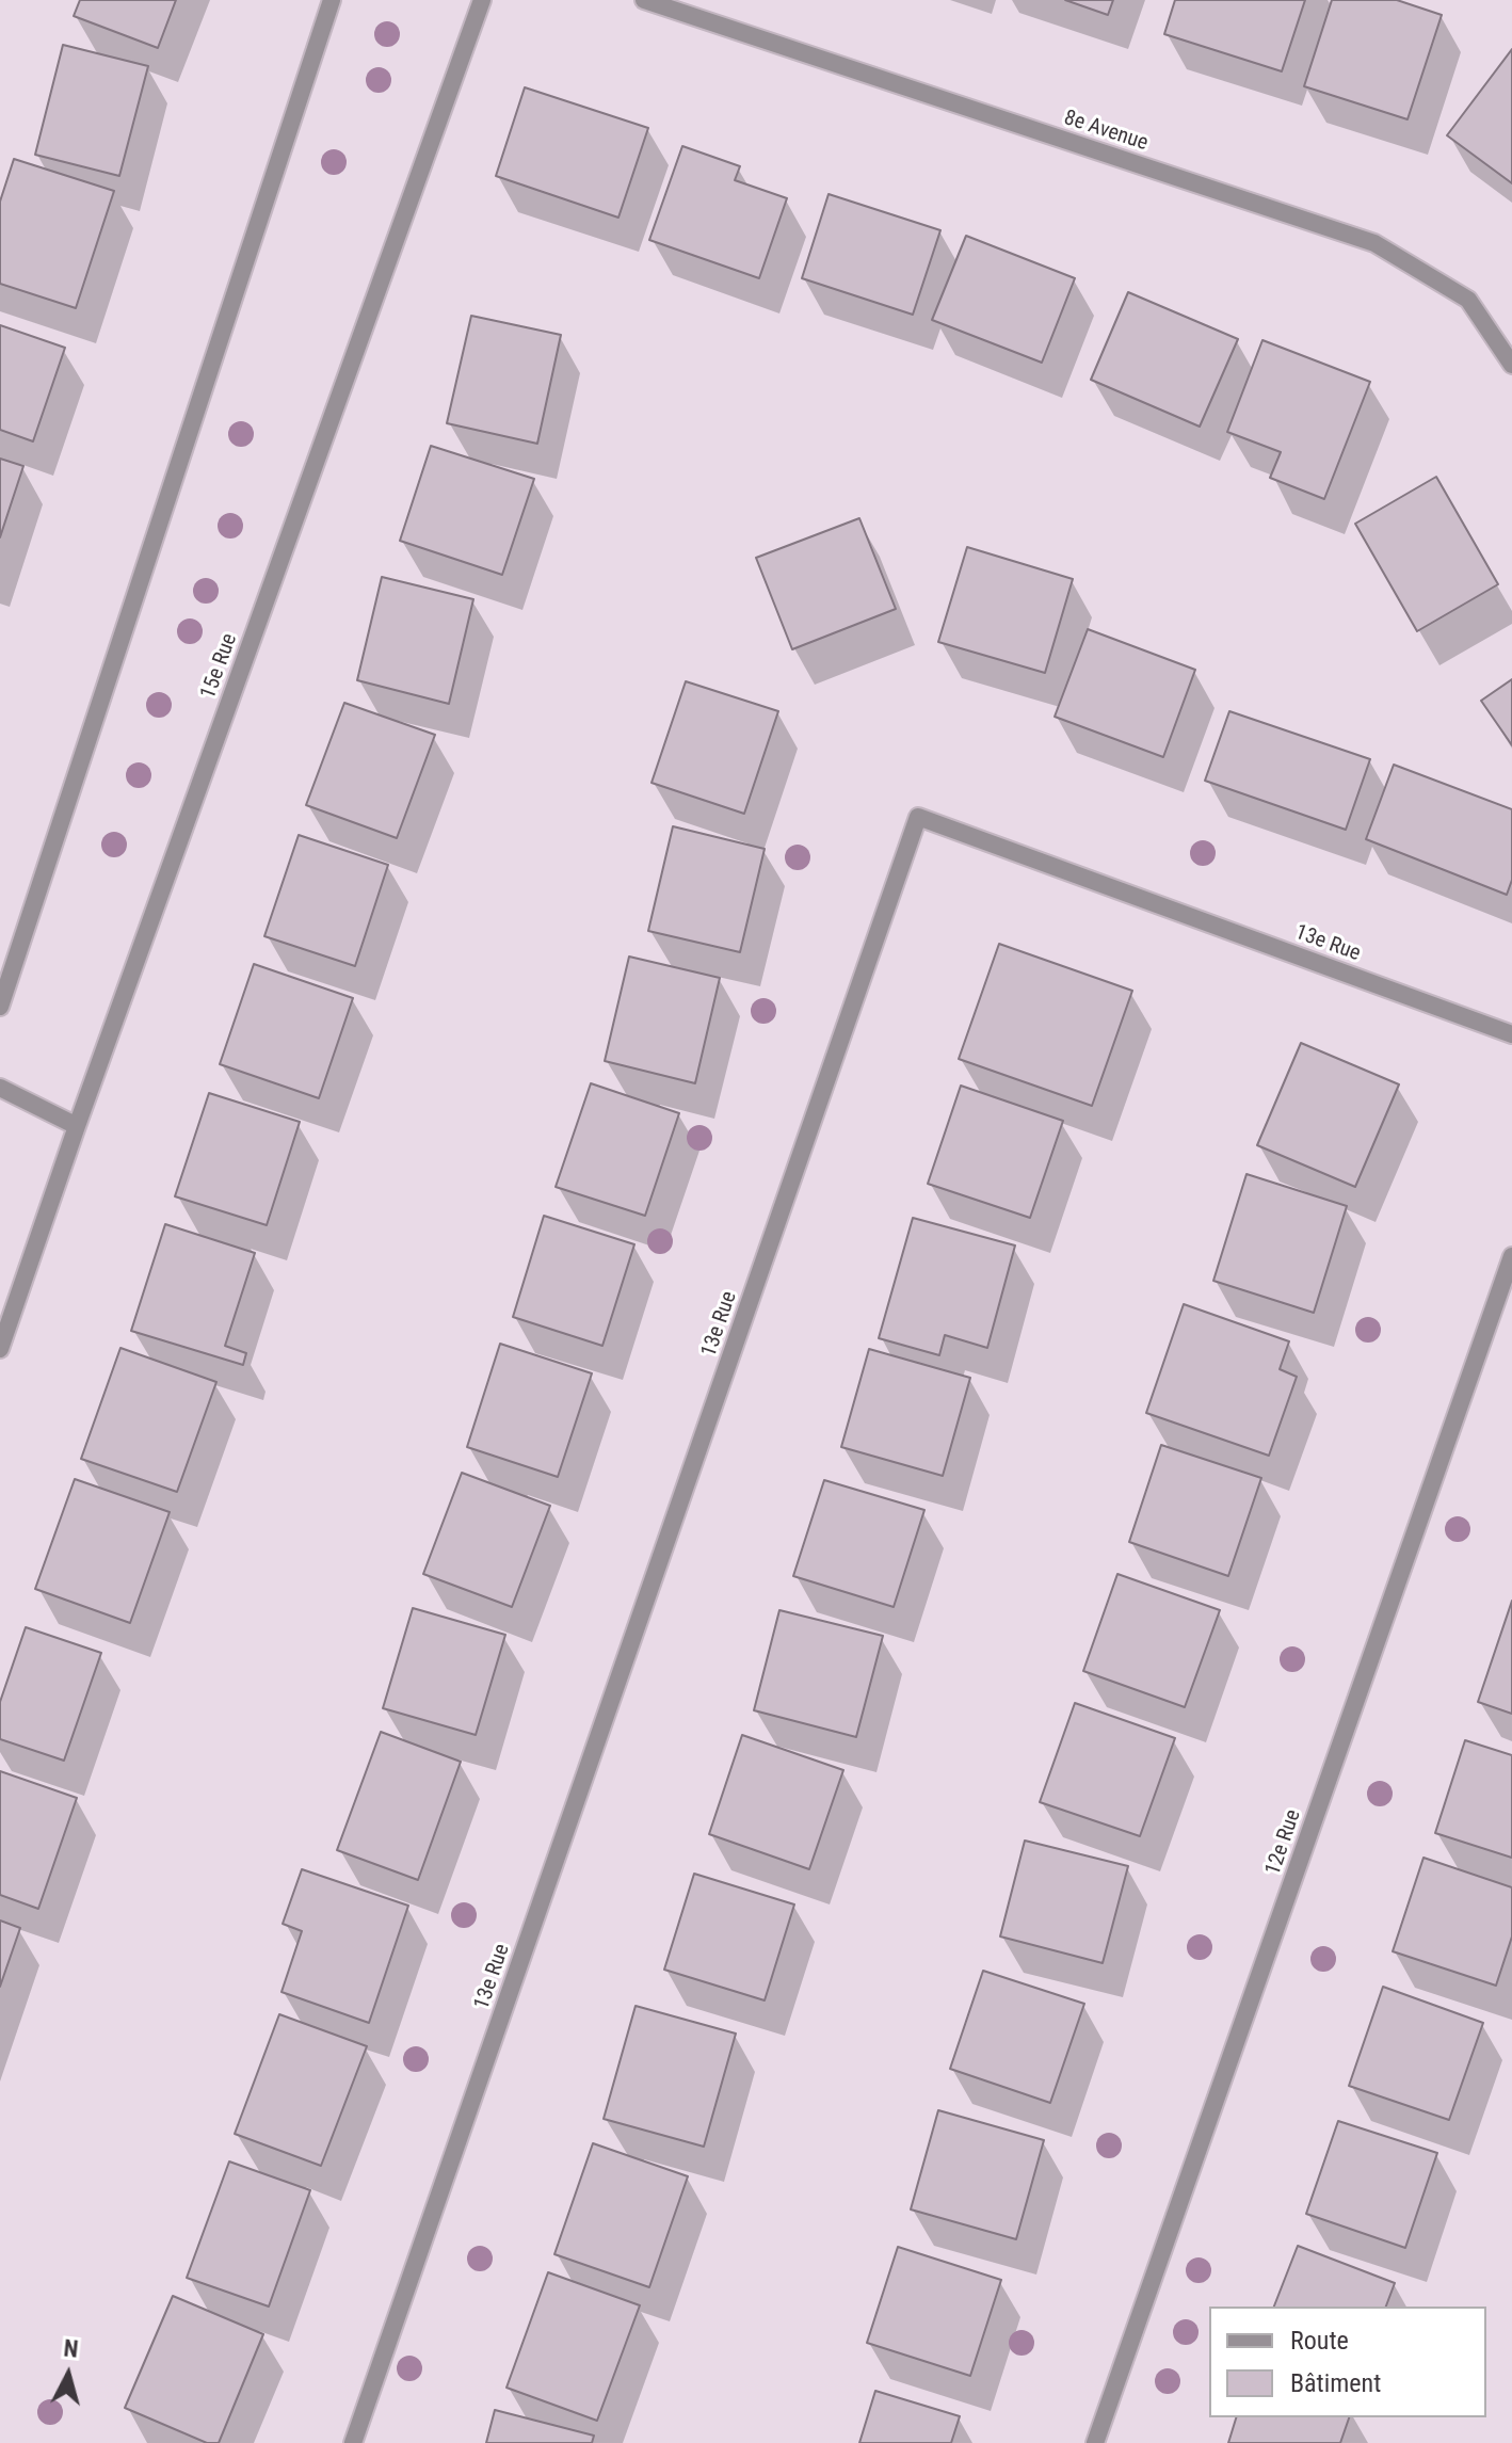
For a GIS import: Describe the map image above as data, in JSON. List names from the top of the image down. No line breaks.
{"streets":{"street":["8e Avenue","15e Rue","13e Rue","12e Rue"]},"legend":["Route","Bâtiment"],"north":"top"}
